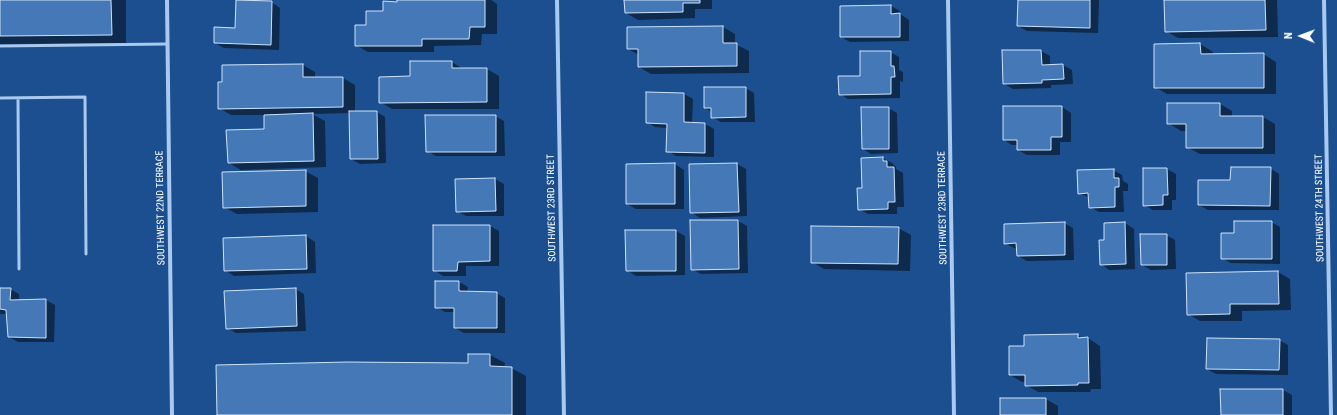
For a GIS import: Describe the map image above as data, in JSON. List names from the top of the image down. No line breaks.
{"streets":{"street":["SOUTHWEST 22ND TERRACE","SOUTHWEST 23RD STREET","SOUTHWEST 23RD TERRACE","SOUTHWEST 24TH STREET"]},"north":"left"}
